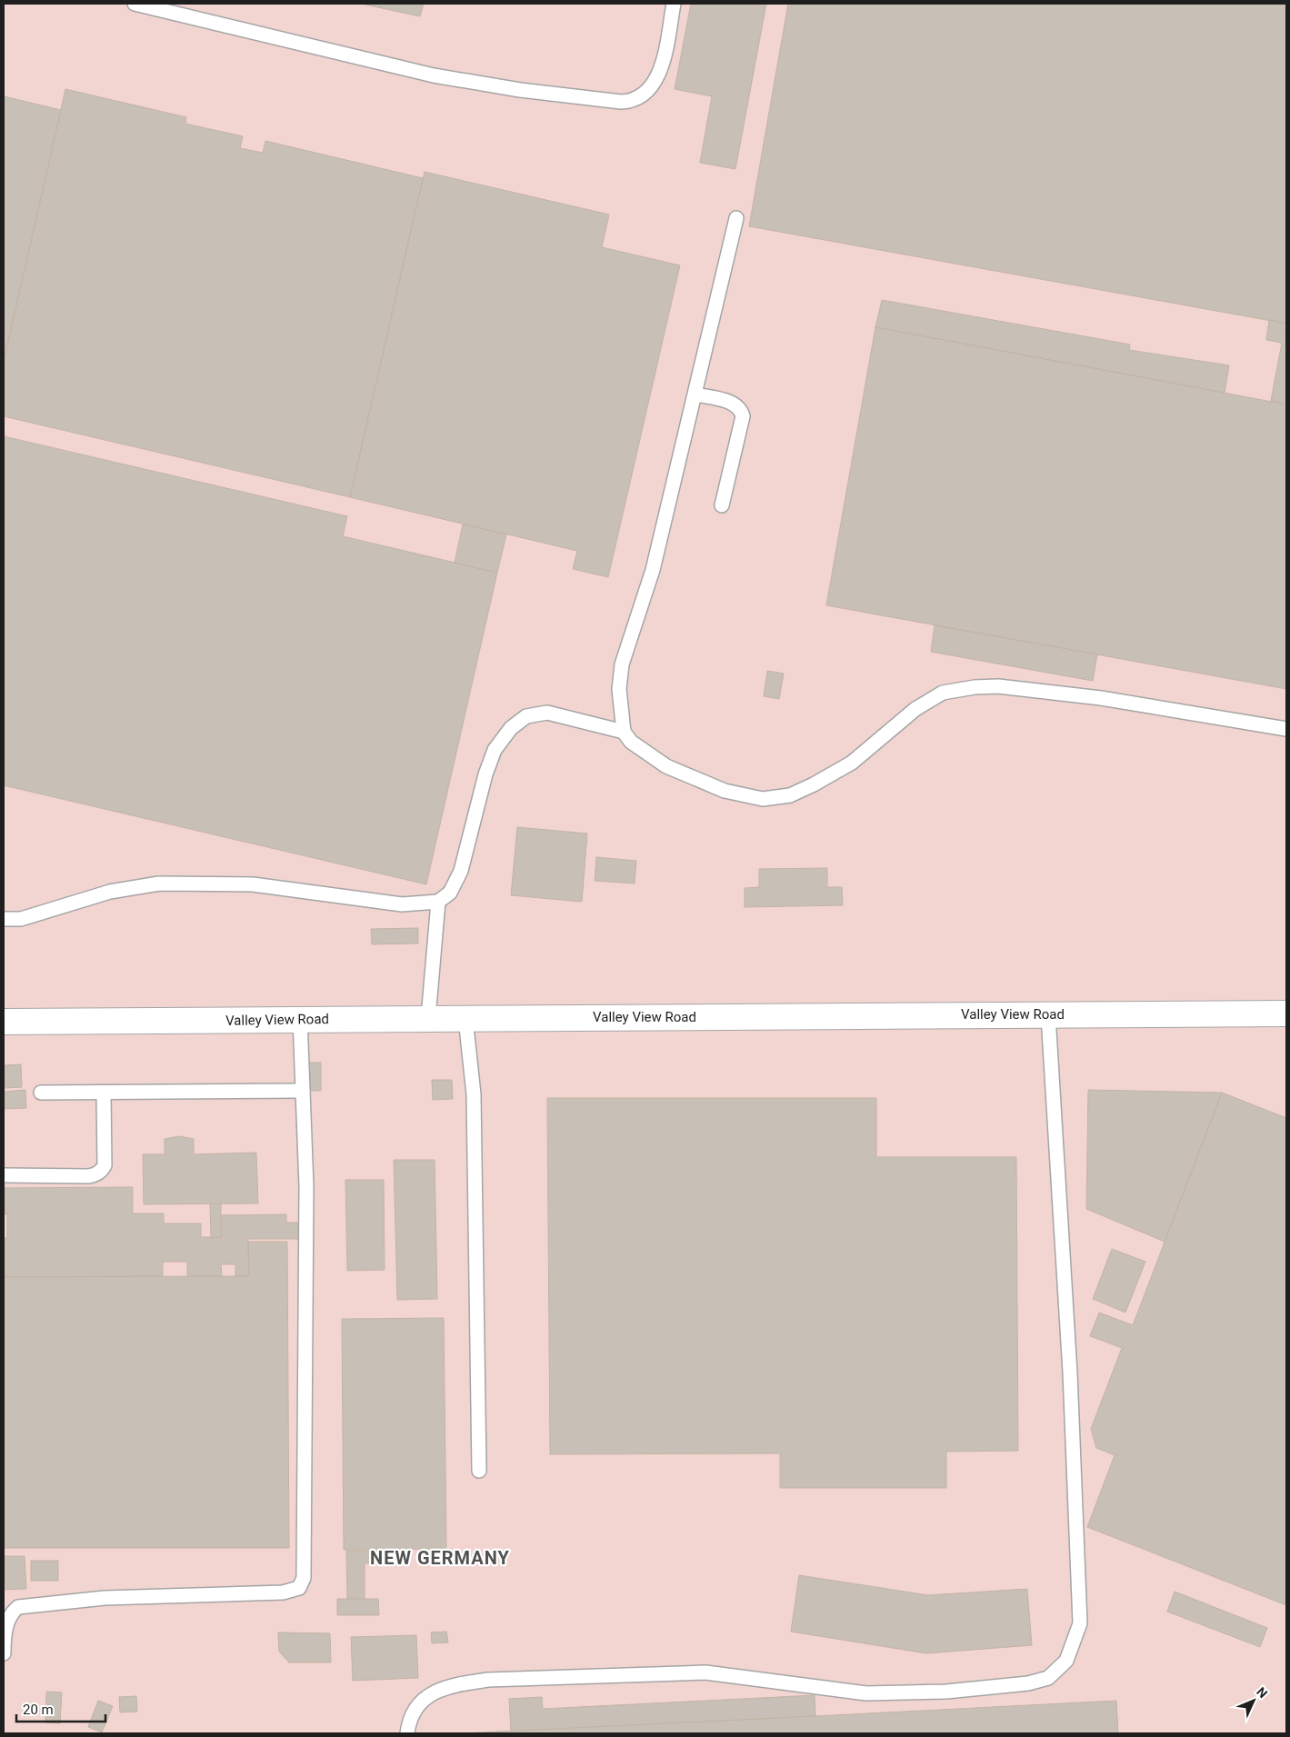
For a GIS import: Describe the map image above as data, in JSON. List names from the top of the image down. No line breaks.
{"streets":{"street":["Valley View Road"]},"districts":["NEW GERMANY"],"scale_bar":"20 m","north":"top right"}
